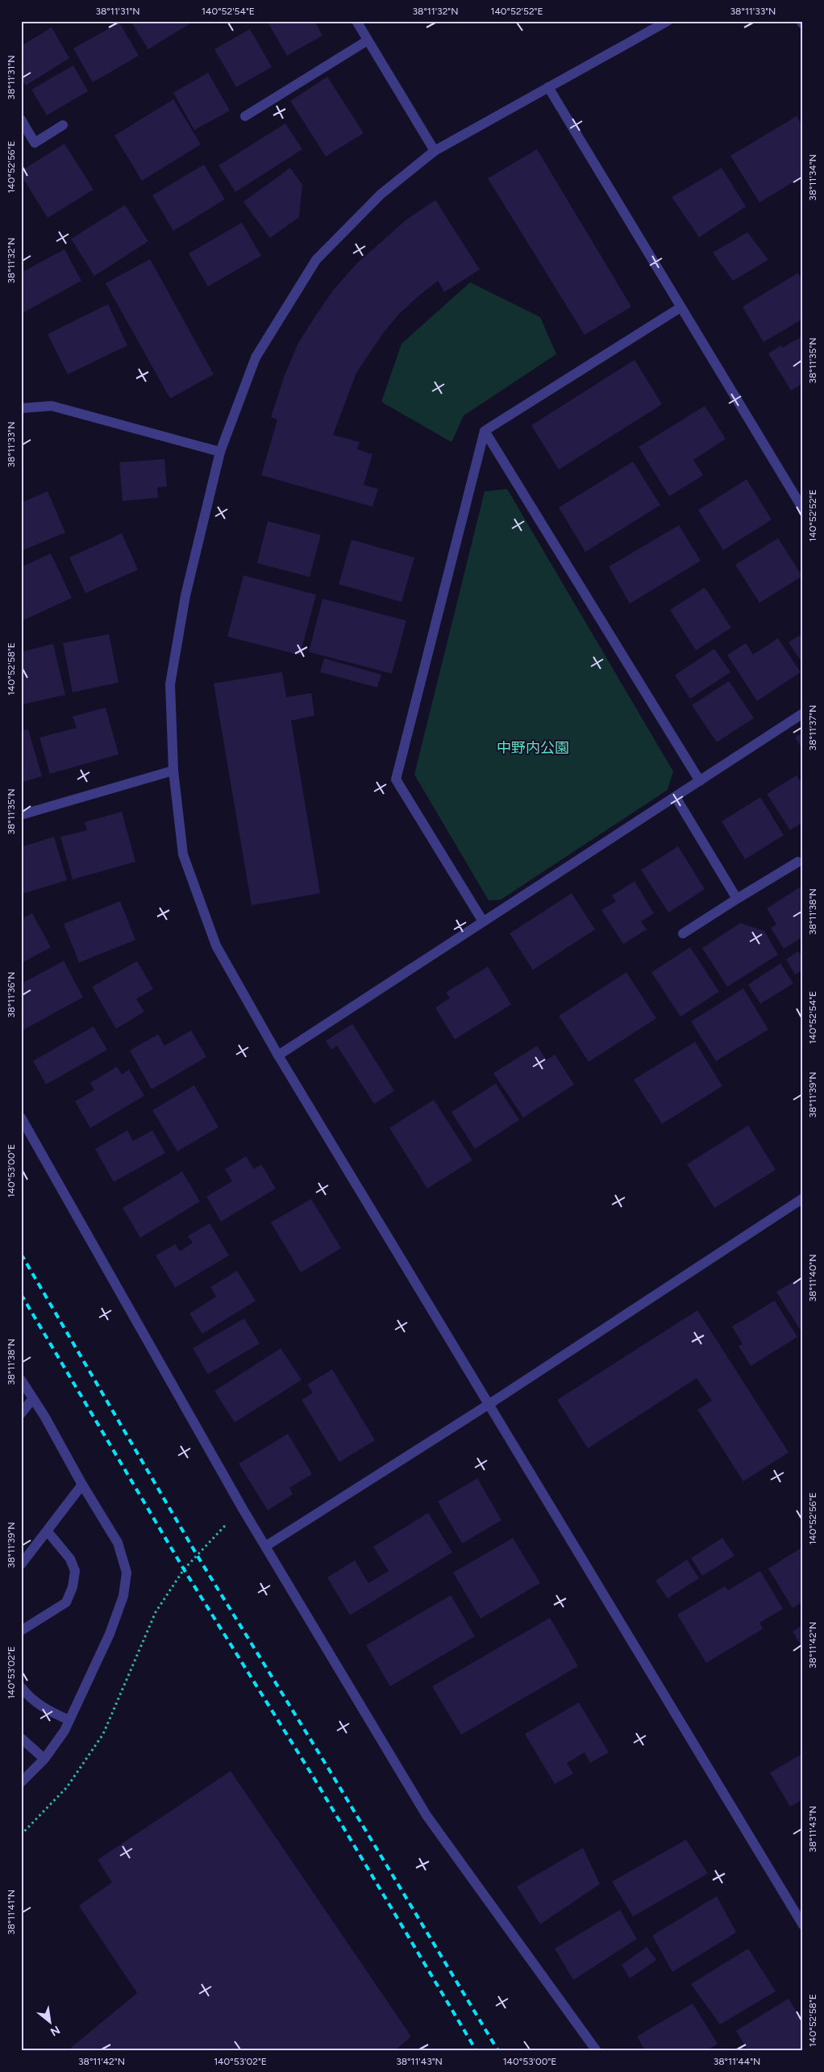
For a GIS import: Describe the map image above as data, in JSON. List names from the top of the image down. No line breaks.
{"parks":["中野内公園"],"north":"bottom right","coordinates":["38°11'31\"N","140°52'54\"E","38°11'32\"N","140°52'52\"E","38°11'33\"N","140°52'56\"E","38°11'34\"N","38°11'35\"N","140°52'58\"E","38°11'37\"N","38°11'38\"N","38°11'36\"N","38°11'39\"N","140°53'00\"E","38°11'40\"N","38°11'42\"N","140°53'02\"E","38°11'43\"N","38°11'41\"N","38°11'44\"N"]}
